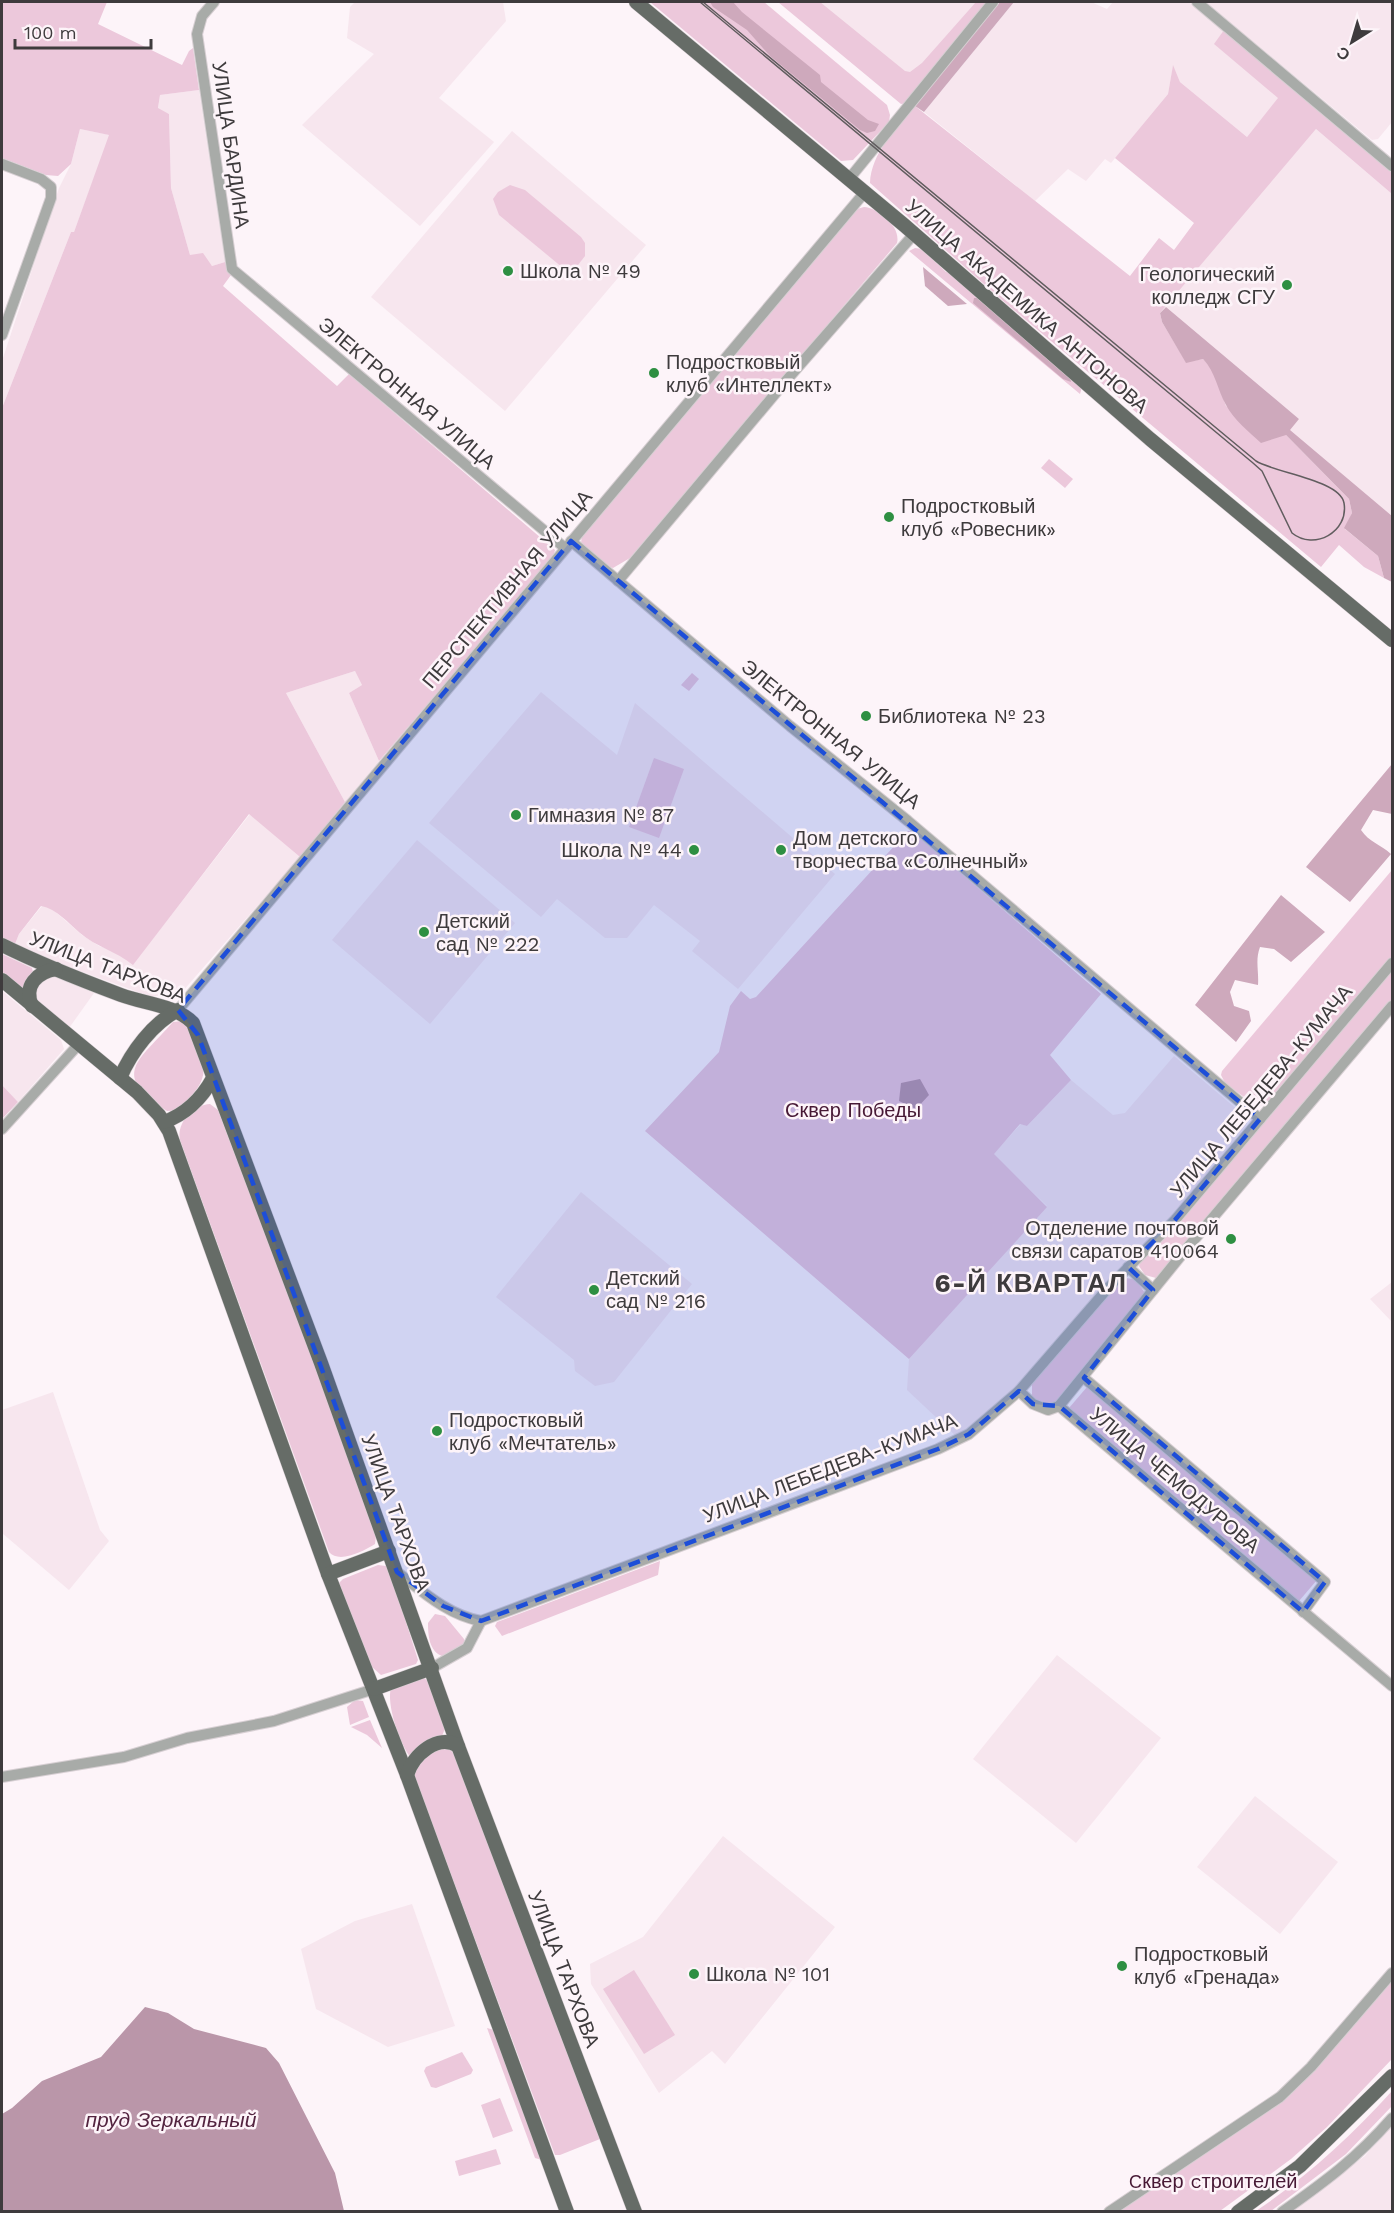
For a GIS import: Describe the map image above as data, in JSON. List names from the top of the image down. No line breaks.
{"streets":{"main road":["УЛИЦА АКАДЕМИКА АНТОНОВА","УЛИЦА ТАРХОВА"],"street":["УЛИЦА БАРДИНА","ЭЛЕКТРОННАЯ УЛИЦА","ПЕРСПЕКТИВНАЯ УЛИЦА","УЛИЦА ЛЕБЕДЕВА-КУМАЧА","УЛИЦА ЧЕМОДУРОВА"]},"crossings":[["УЛИЦА БАРДИНА","ЭЛЕКТРОННАЯ УЛИЦА"],["УЛИЦА АКАДЕМИКА АНТОНОВА","ПЕРСПЕКТИВНАЯ УЛИЦА"],["ЭЛЕКТРОННАЯ УЛИЦА","ПЕРСПЕКТИВНАЯ УЛИЦА"],["ЭЛЕКТРОННАЯ УЛИЦА","УЛИЦА ЛЕБЕДЕВА-КУМАЧА"],["ПЕРСПЕКТИВНАЯ УЛИЦА","УЛИЦА ТАРХОВА"]],"districts":["6-Й КВАРТАЛ"],"water":["пруд Зеркальный"],"parks":["Сквер Победы","Cквер cтроителей"],"places":["Школа № 49","Геологический колледж СГУ","Подростковый клуб «Интеллект»","Подростковый клуб «Ровесник»","Библиотека № 23","Гимназия № 87","Школа № 44","Дом детского творчества «Солнечный»","Детский сад № 222","Отделение почтовой связи саратов 410064","Детский сад № 216","Подростковый клуб «Мечтатель»","Подростковый клуб «Гренада»","Школа № 101"],"scale_bar":"100 m","north":"bottom left"}
